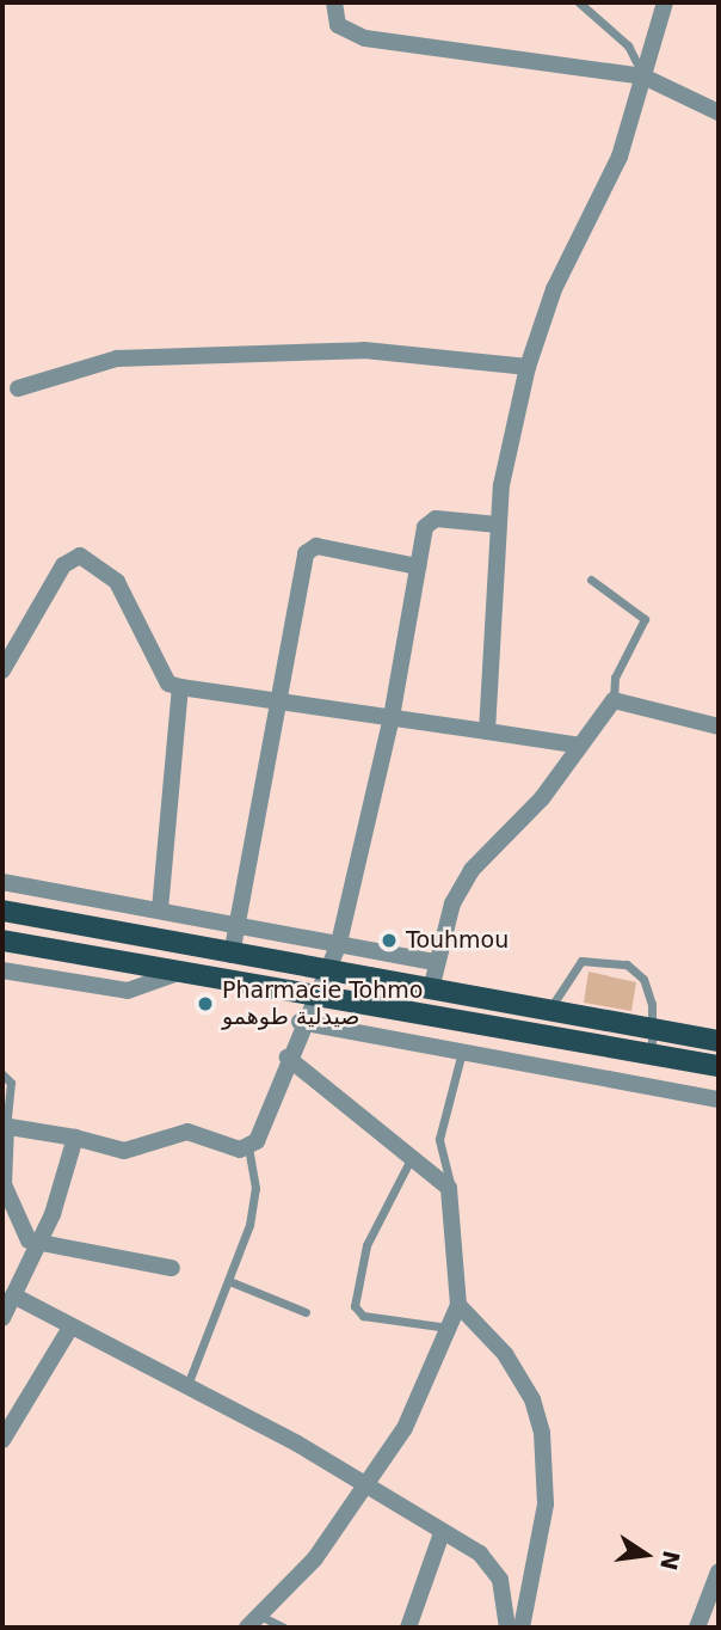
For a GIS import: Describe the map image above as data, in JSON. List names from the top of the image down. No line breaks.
{"places":["Touhmou","Pharmacie Tohmo صيدلية طوهمو"],"north":"right"}
